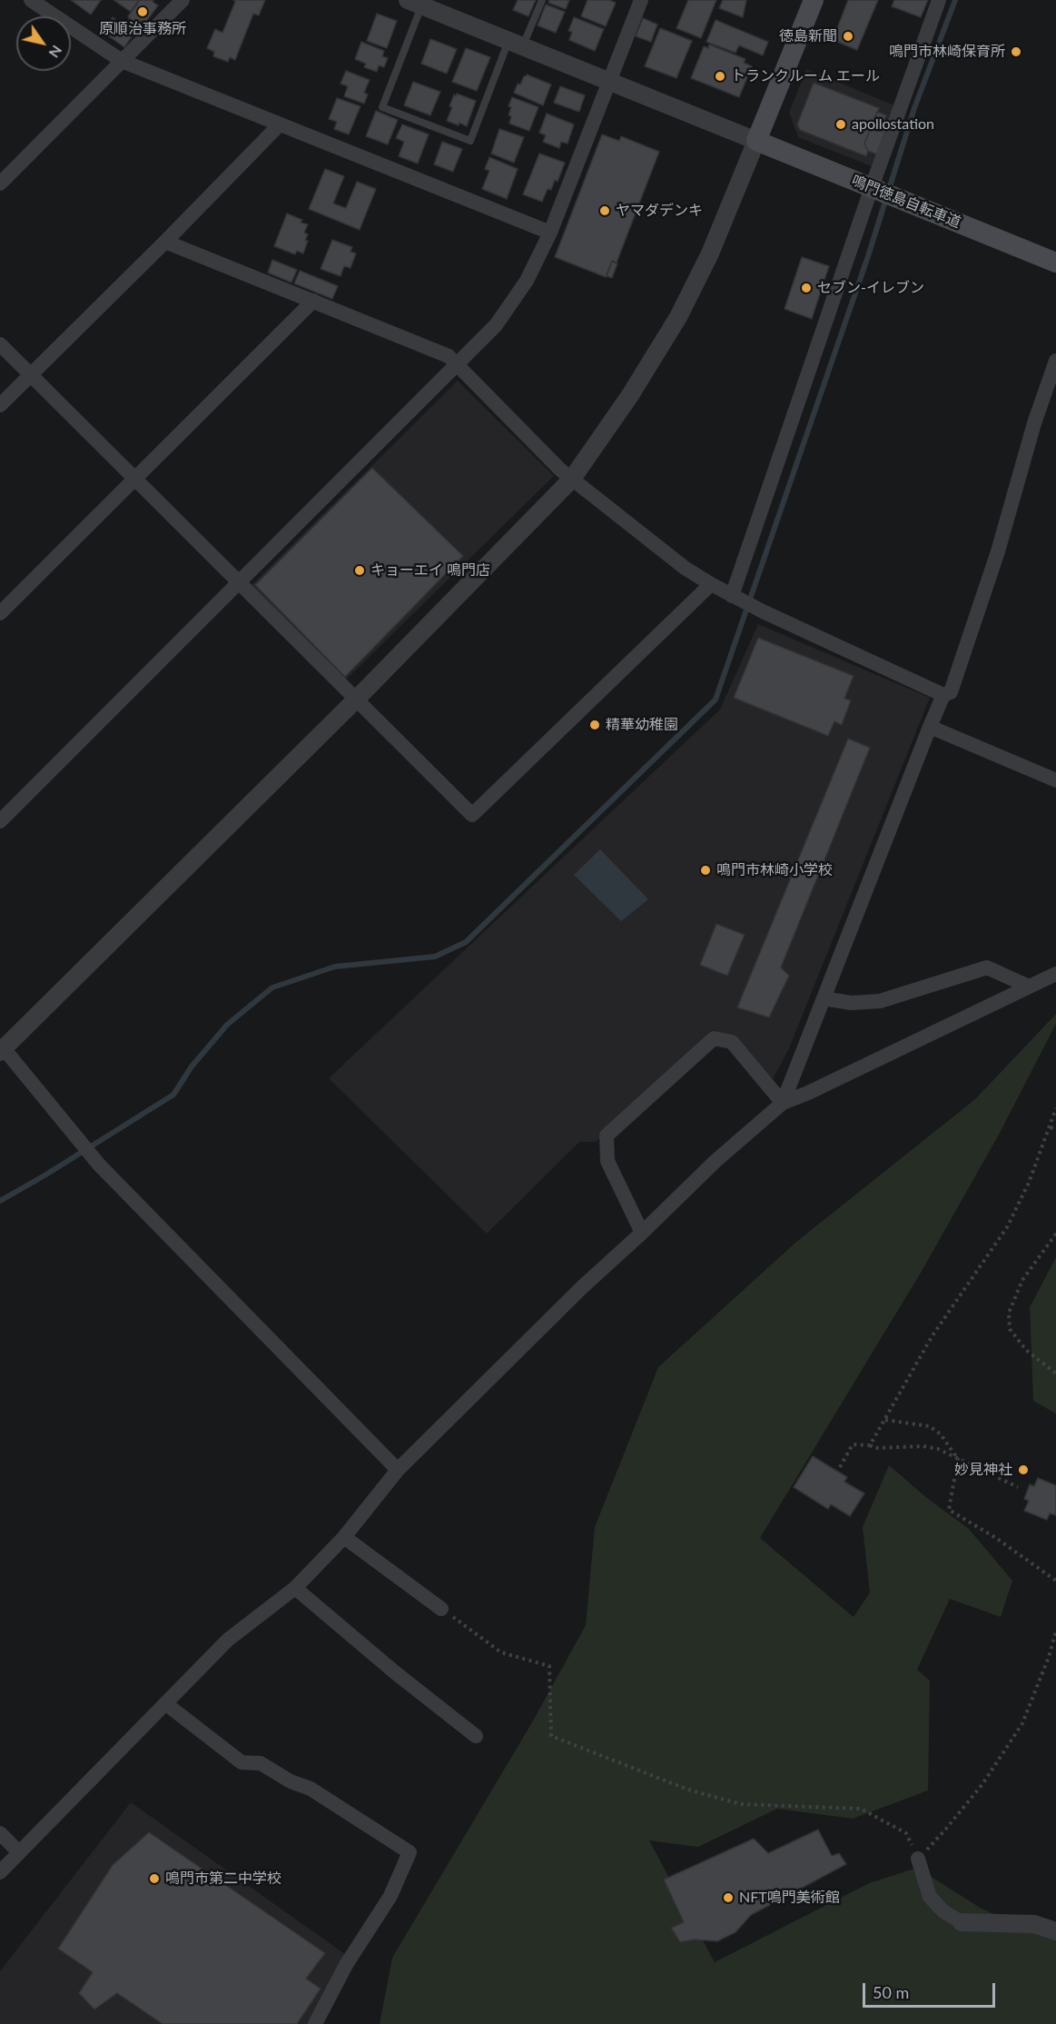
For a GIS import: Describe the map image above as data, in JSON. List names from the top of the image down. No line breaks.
{"streets":{"main road":["鳴門徳島自転車道"]},"places":["原順治事務所","徳島新聞","鳴門市林崎保育所","トランクルーム エール","apollostation","ヤマダデンキ","セブン-イレブン","キョーエイ 鳴門店","精華幼稚園","鳴門市林崎小学校","妙見神社","鳴門市第二中学校","NFT鳴門美術館"],"scale_bar":"50 m","north":"bottom right"}
